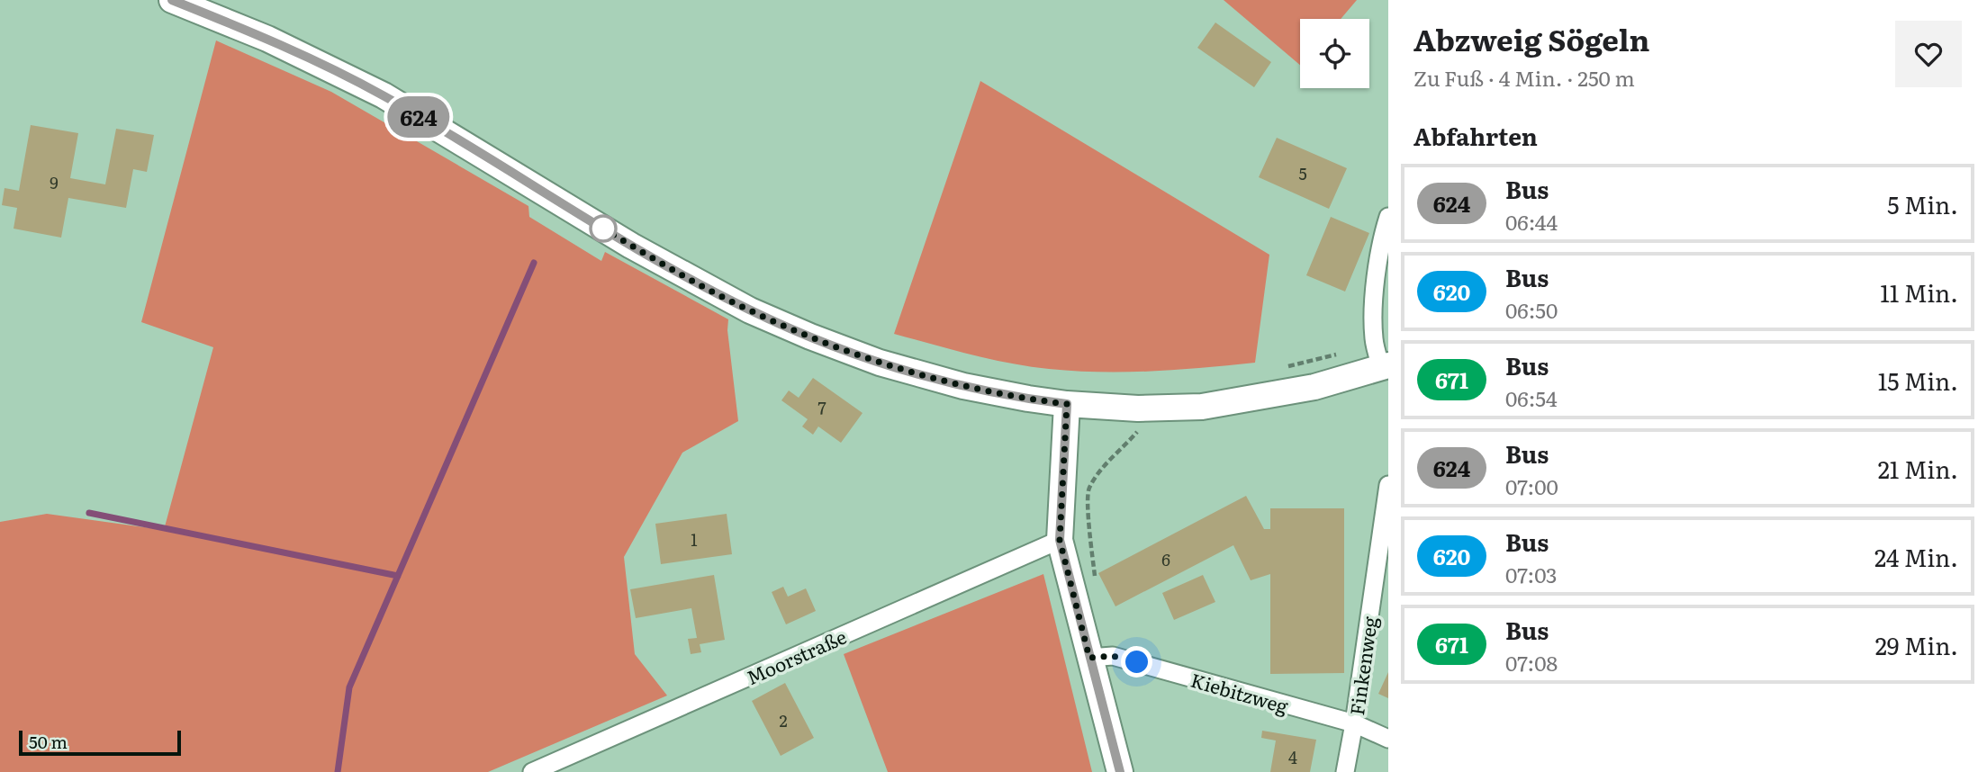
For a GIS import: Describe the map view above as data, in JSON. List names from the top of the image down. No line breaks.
{"streets":{"street":["Moorstraße","Finkenweg","Kiebitzweg"]},"crossings":[["Finkenweg","Kiebitzweg"]],"lines":["bus line 624"],"house_numbers":["5","9","7","1","6","2","4"],"scale_bar":"50 m","page":{"on_map":"624","heading":[["Abzweig Sögeln","Zu Fuß · 4 Min. · 250 m"],"Abfahrten"],"list":[{"mark":"624","name":"Bus","note":"06:44","value":"5 Min."},{"mark":"620","name":"Bus","note":"06:50","value":"11 Min."},{"mark":"671","name":"Bus","note":"06:54","value":"15 Min."},{"mark":"624","name":"Bus","note":"07:00","value":"21 Min."},{"mark":"620","name":"Bus","note":"07:03","value":"24 Min."},{"mark":"671","name":"Bus","note":"07:08","value":"29 Min."}],"scale":"50 m"}}
